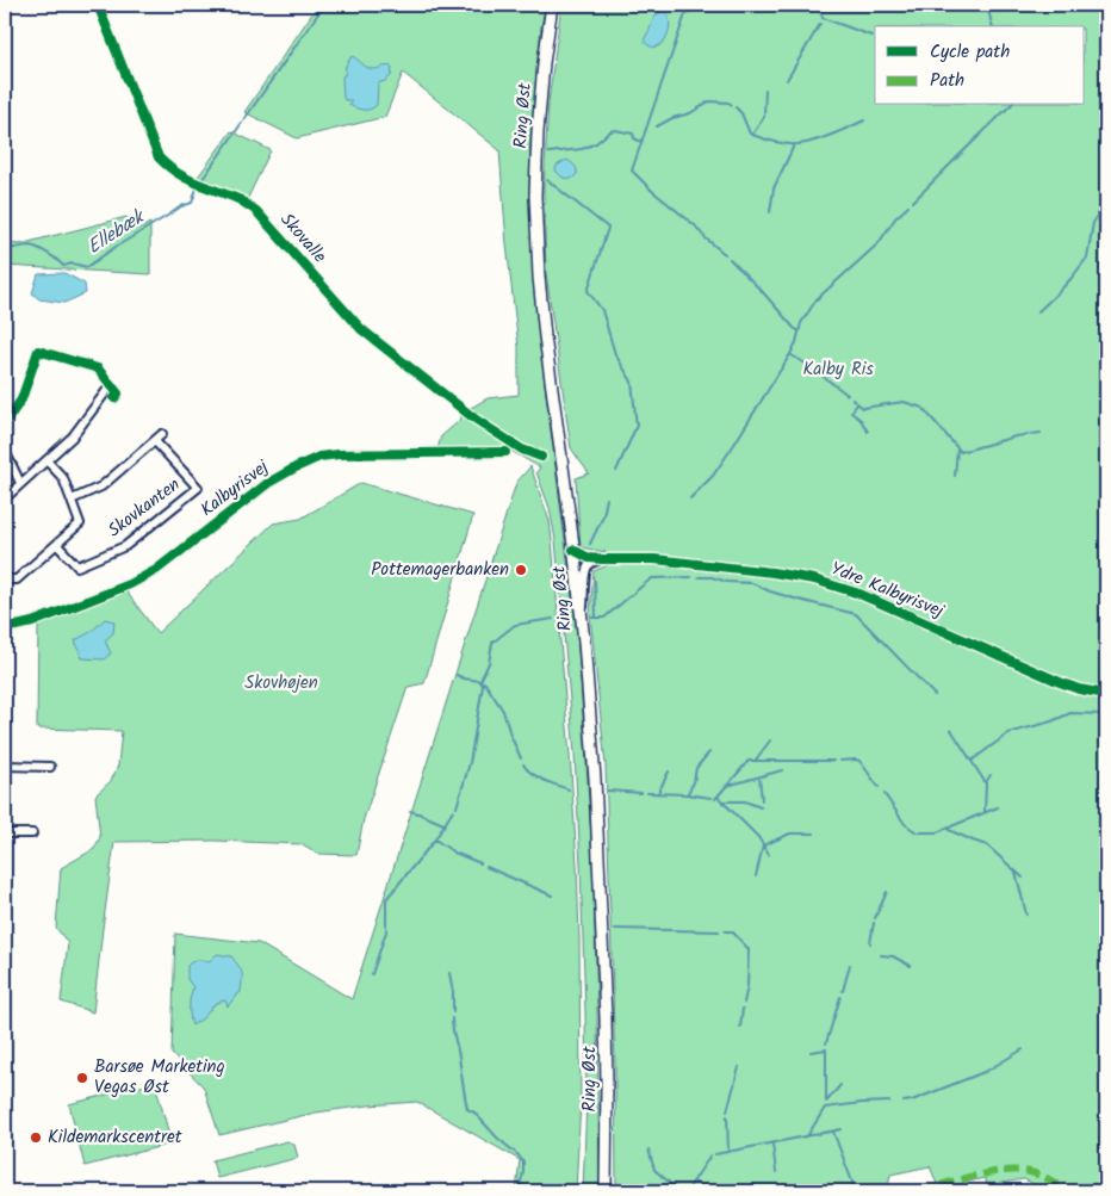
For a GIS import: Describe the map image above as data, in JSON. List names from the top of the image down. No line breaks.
{"streets":{"main road":["Ring Øst"],"street":["Kalbyrisvej","Skovkanten","Ydre Kalbyrisvej"],"cycle path":["Skovalle"]},"crossings":[["Ring Øst","Ydre Kalbyrisvej"]],"water":["Ellebæk"],"parks":["Kalby Ris","Skovhøjen"],"places":["Pottemagerbanken","Barsøe Marketing Vegas Øst","Kildemarkscentret"],"legend":["Cycle path","Path"]}
